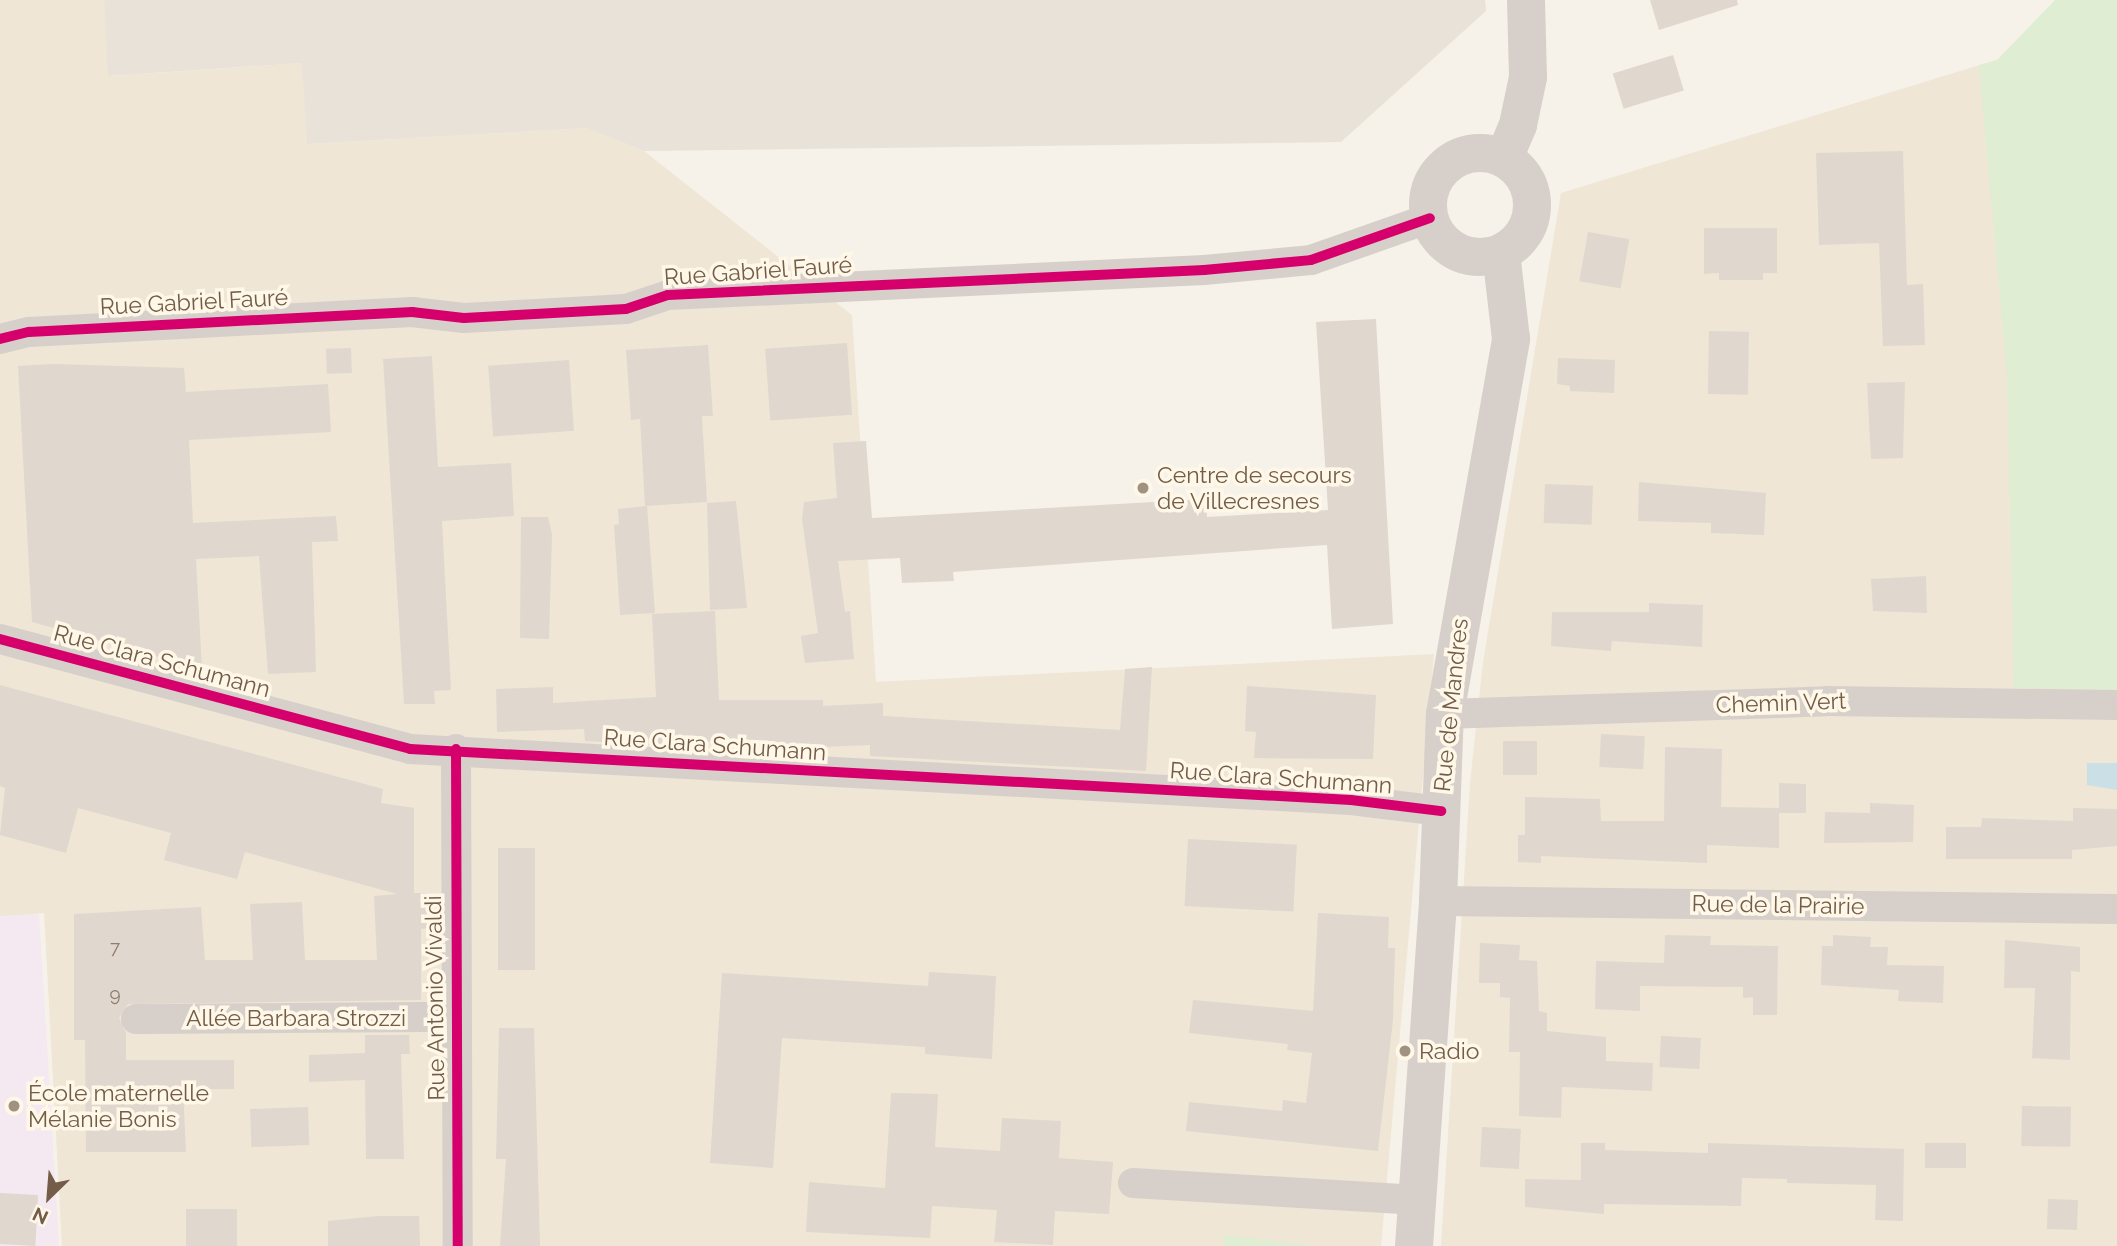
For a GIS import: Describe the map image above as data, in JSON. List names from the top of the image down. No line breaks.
{"streets":{"street":["Rue Gabriel Fauré","Rue Clara Schumann","Chemin Vert","Rue de Mandres","Rue de la Prairie","Rue Antonio Vivaldi","Allée Barbara Strozzi"]},"crossings":[["Rue Gabriel Fauré","Rue de Mandres"],["Rue Clara Schumann","Rue de Mandres"],["Rue Clara Schumann","Rue Antonio Vivaldi"],["Chemin Vert","Rue de Mandres"],["Rue de Mandres","Rue de la Prairie"],["Rue Antonio Vivaldi","Allée Barbara Strozzi"]],"places":["Centre de secours de Villecresnes","Radio","École maternelle Mélanie Bonis"],"house_numbers":["7","9"],"north":"bottom left"}
